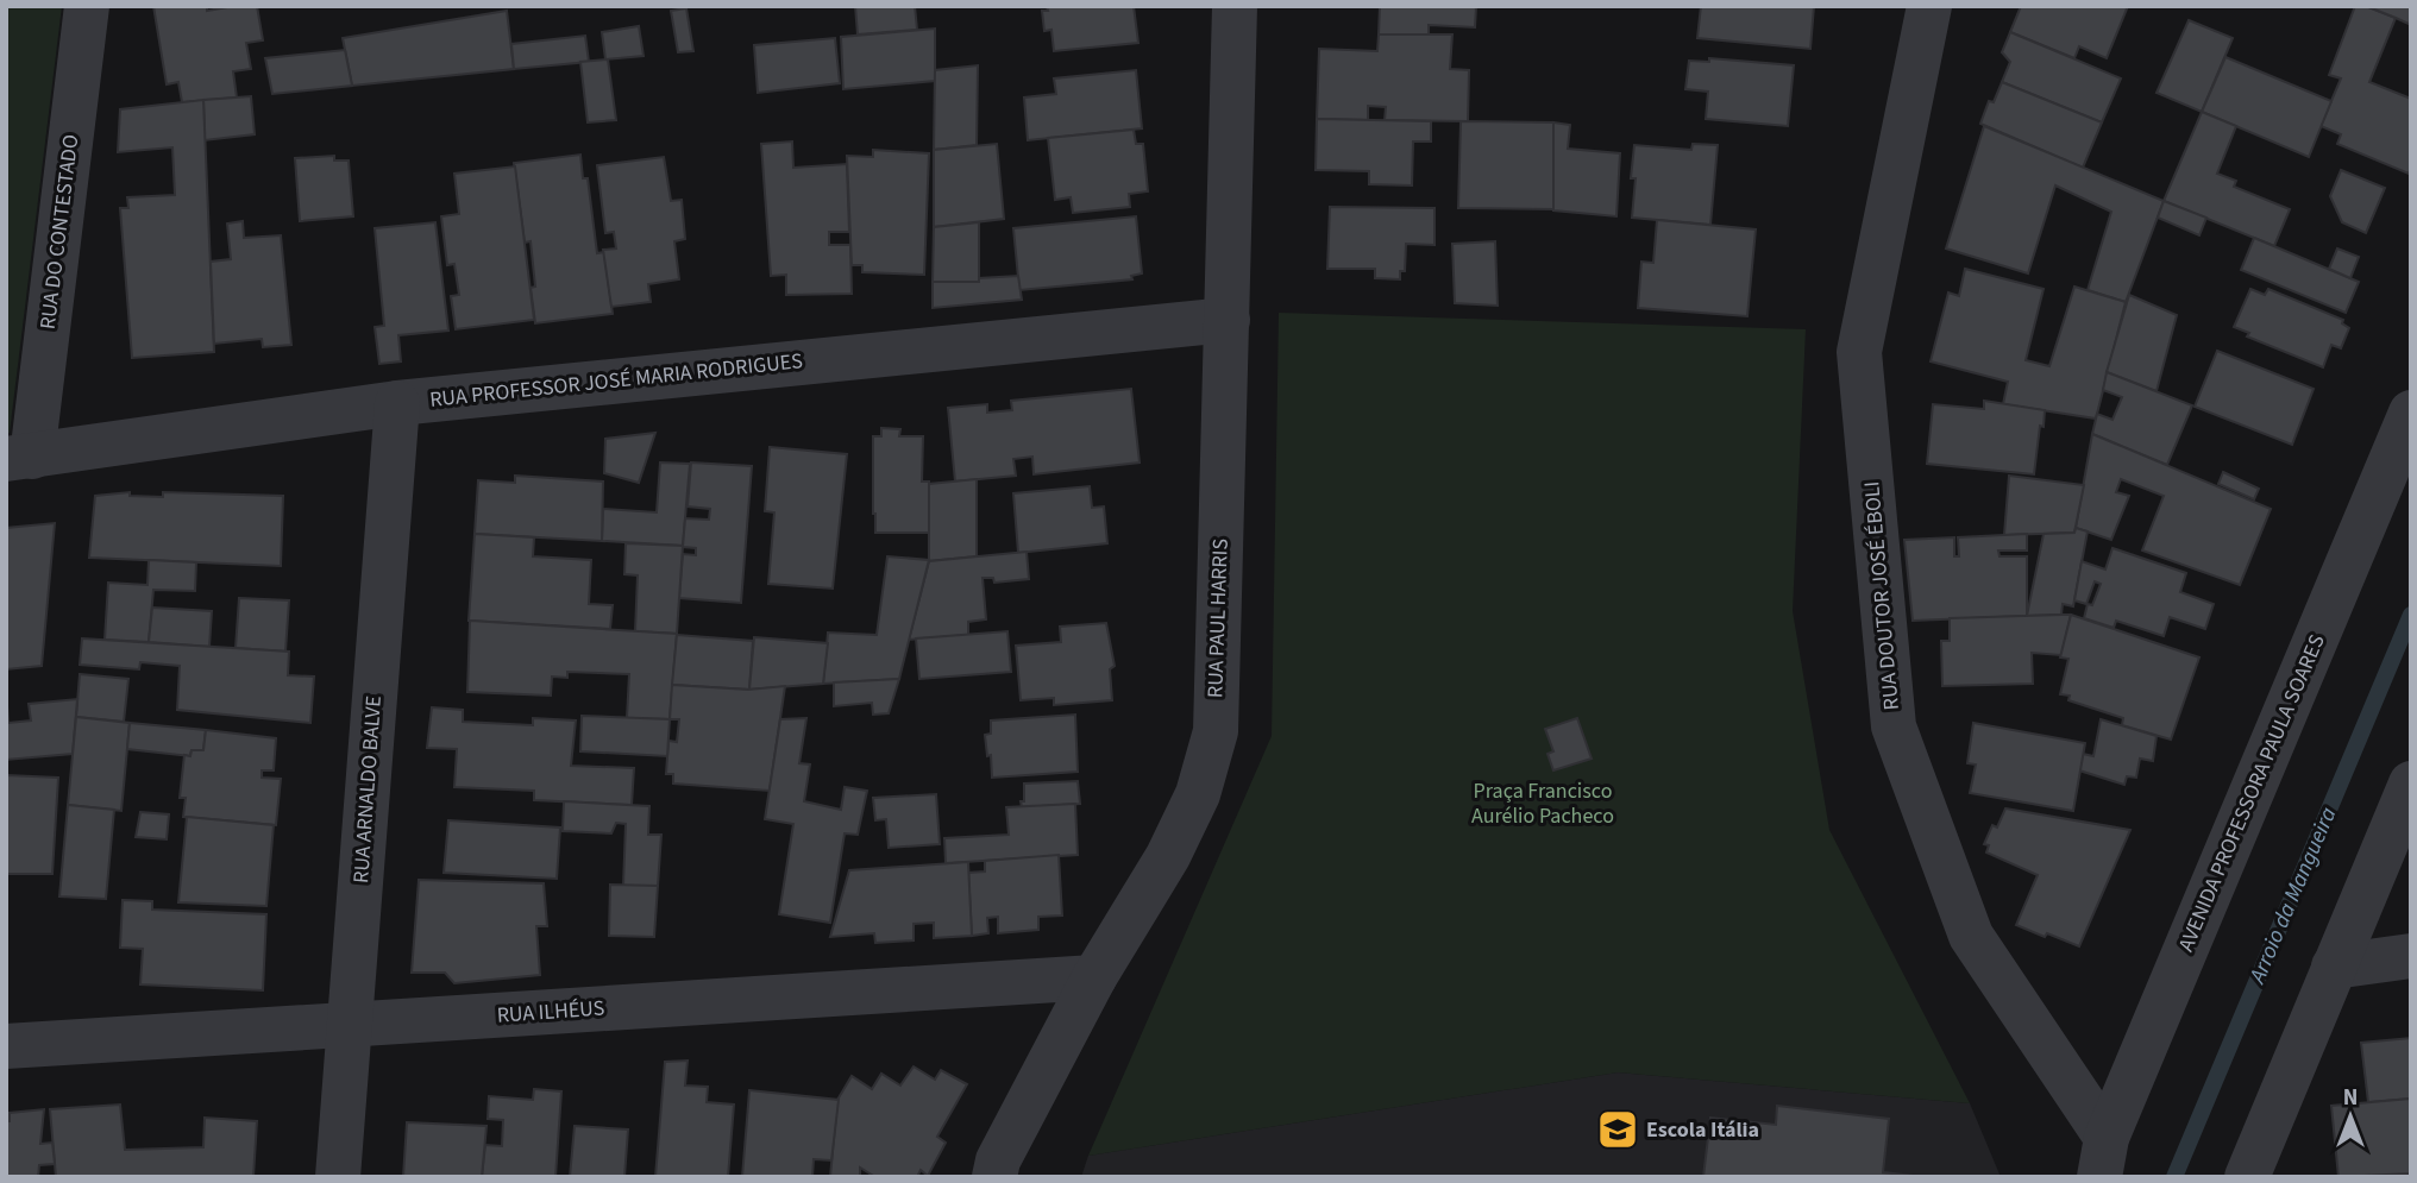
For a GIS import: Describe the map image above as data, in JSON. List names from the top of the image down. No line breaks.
{"streets":{"street":["RUA DO CONTESTADO","RUA PROFESSOR JOSÉ MARIA RODRIGUES","RUA DOUTOR JOSÉ ÉBOLI","RUA PAUL HARRIS","RUA ARNALDO BALVE","AVENIDA PROFESSORA PAULA SOARES","RUA ILHÉUS"]},"crossings":[["RUA DO CONTESTADO","RUA PROFESSOR JOSÉ MARIA RODRIGUES"],["RUA PROFESSOR JOSÉ MARIA RODRIGUES","RUA PAUL HARRIS"],["RUA PROFESSOR JOSÉ MARIA RODRIGUES","RUA ARNALDO BALVE"],["RUA DOUTOR JOSÉ ÉBOLI","AVENIDA PROFESSORA PAULA SOARES"],["RUA PAUL HARRIS","RUA ILHÉUS"],["RUA ARNALDO BALVE","RUA ILHÉUS"]],"water":["Arroio da Mangueira"],"parks":["Praça Francisco Aurélio Pacheco"],"places":{"school or university":["Escola Itália"]},"north":"top"}
